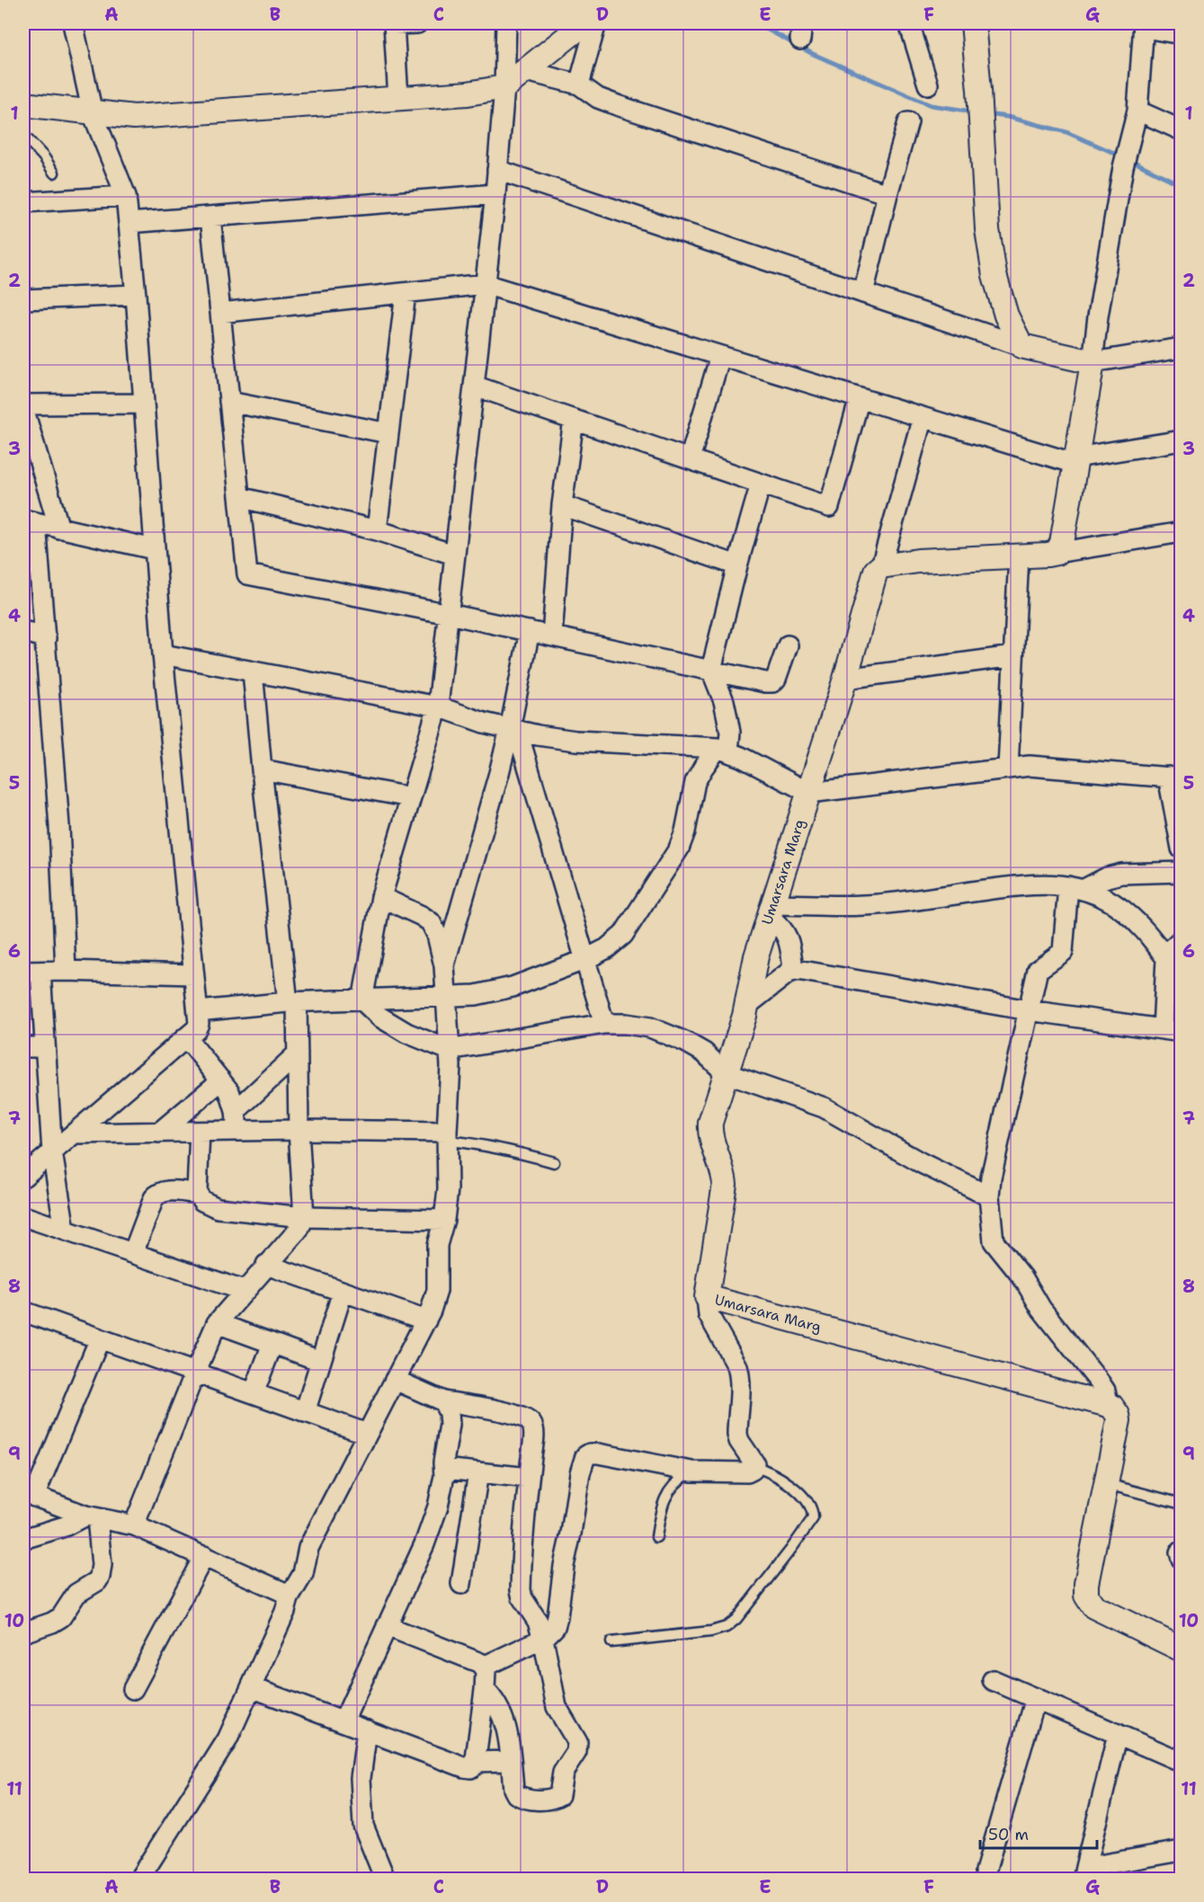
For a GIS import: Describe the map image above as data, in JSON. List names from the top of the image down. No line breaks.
{"streets":{"street":["Umarsara Marg"]},"scale_bar":"50 m","grid":{"columns":["A","B","C","D","E","F","G"],"rows":["1","2","3","4","5","6","7","8","9","10","11"]}}
